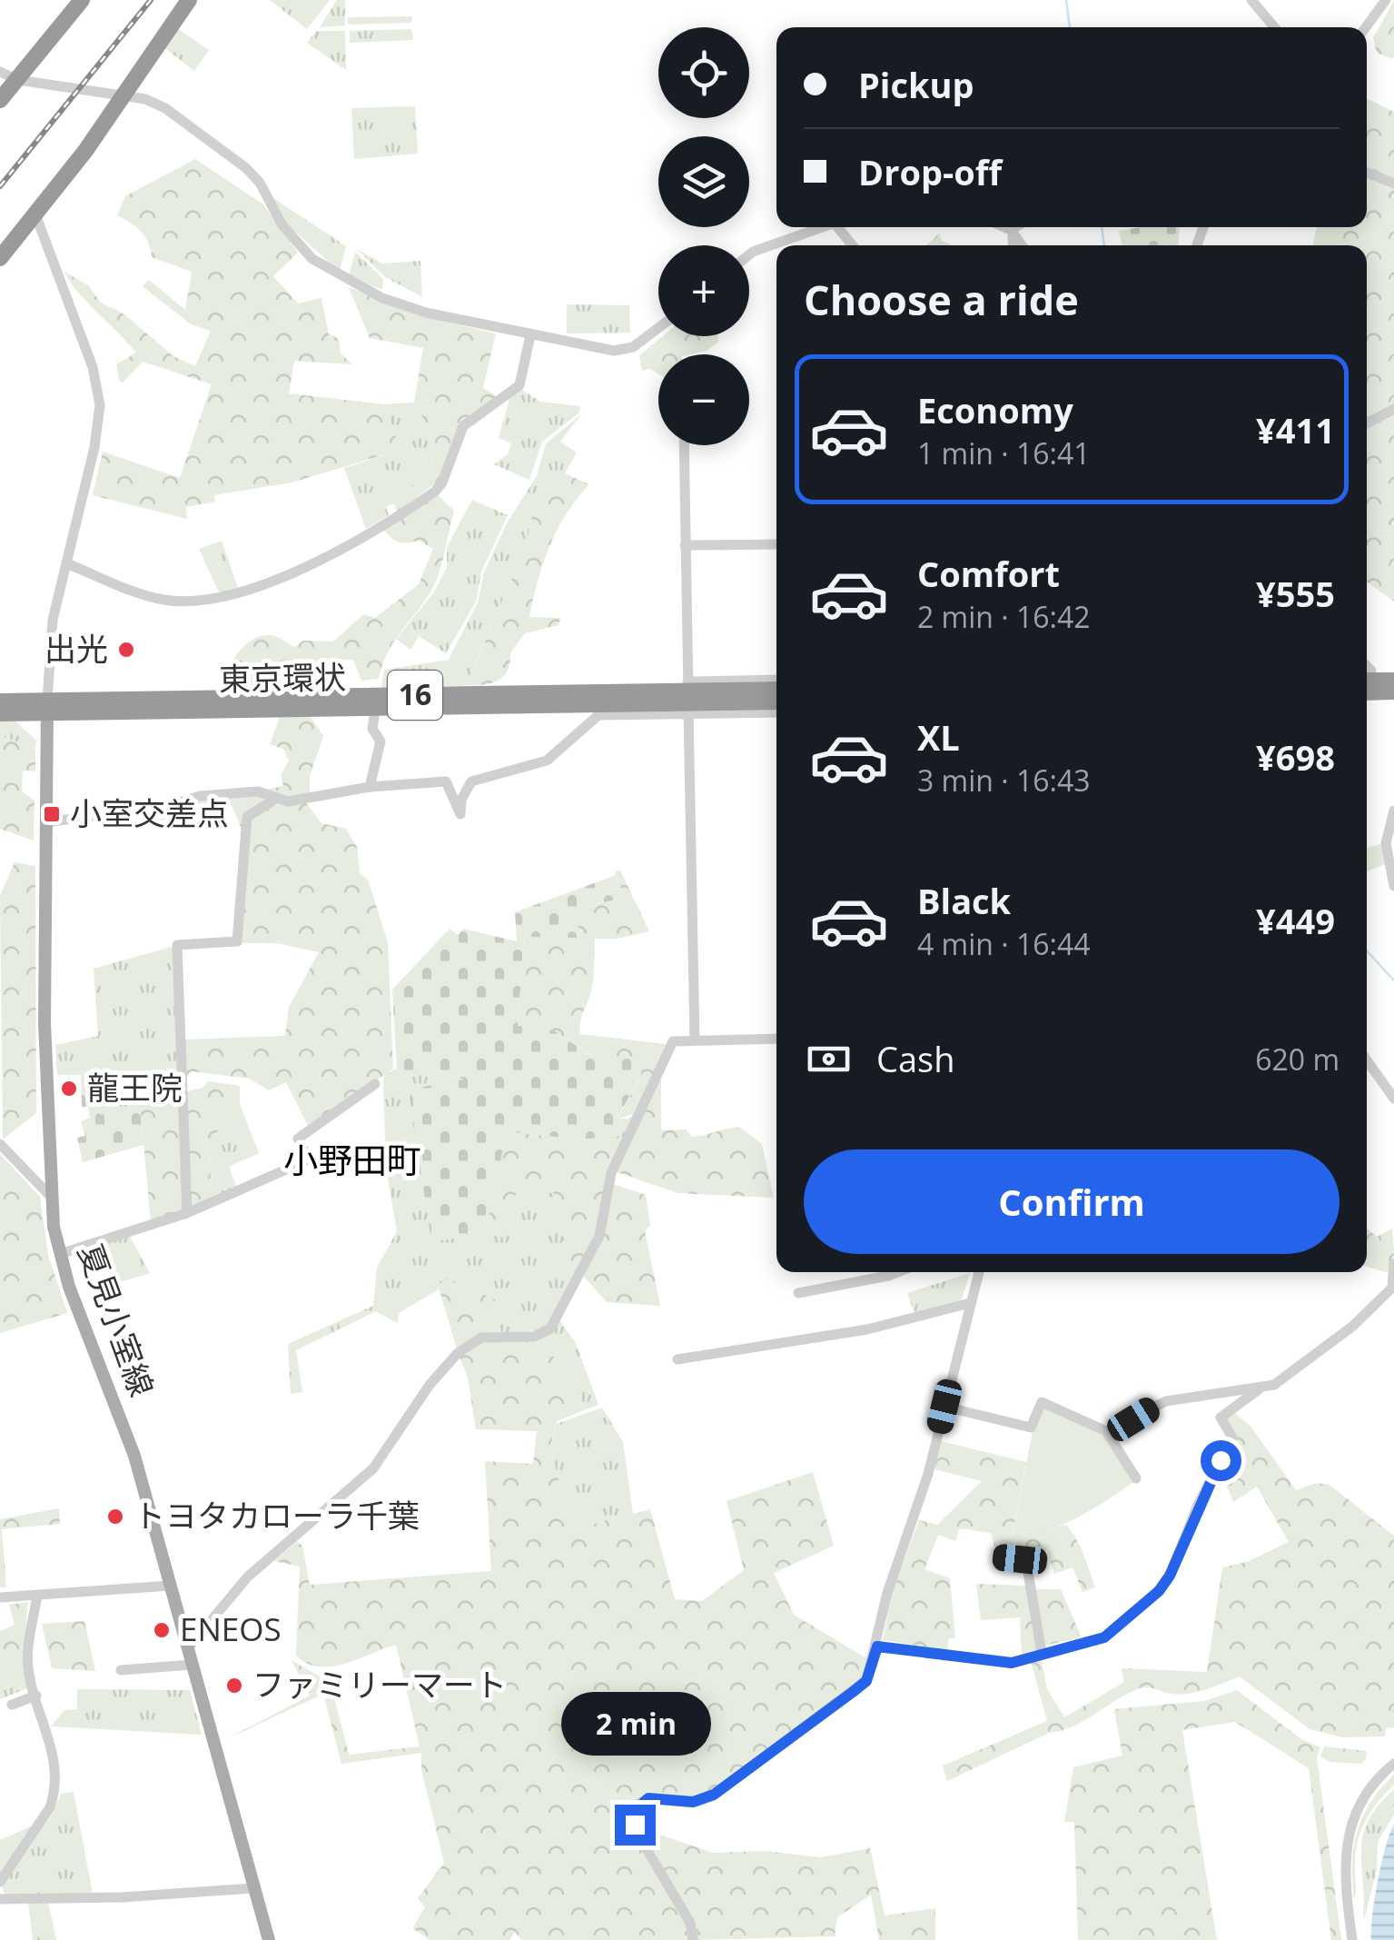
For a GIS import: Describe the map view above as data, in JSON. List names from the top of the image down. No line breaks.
{"streets":{"highway":["東京環状","16"],"main road":["夏見小室線"]},"crossings":[["東京環状","夏見小室線"]],"districts":["小野田町"],"places":{"other":["出光","龍王院","トヨタカローラ千葉","ENEOS","ファミリーマート"],"transit":["小室交差点"]},"page":{"map_buttons":["+","−"],"banner":["Pickup","Drop-off"],"heading":"Choose a ride","list":[{"name":"Economy","note":"1 min · 16:41","value":"¥411"},{"name":"Comfort","note":"2 min · 16:42","value":"¥555"},{"name":"XL","note":"3 min · 16:43","value":"¥698"},{"name":"Black","note":"4 min · 16:44","value":"¥449"}],"pay":["Cash","620 m"],"buttons":"Confirm","bubble":"2 min"}}
